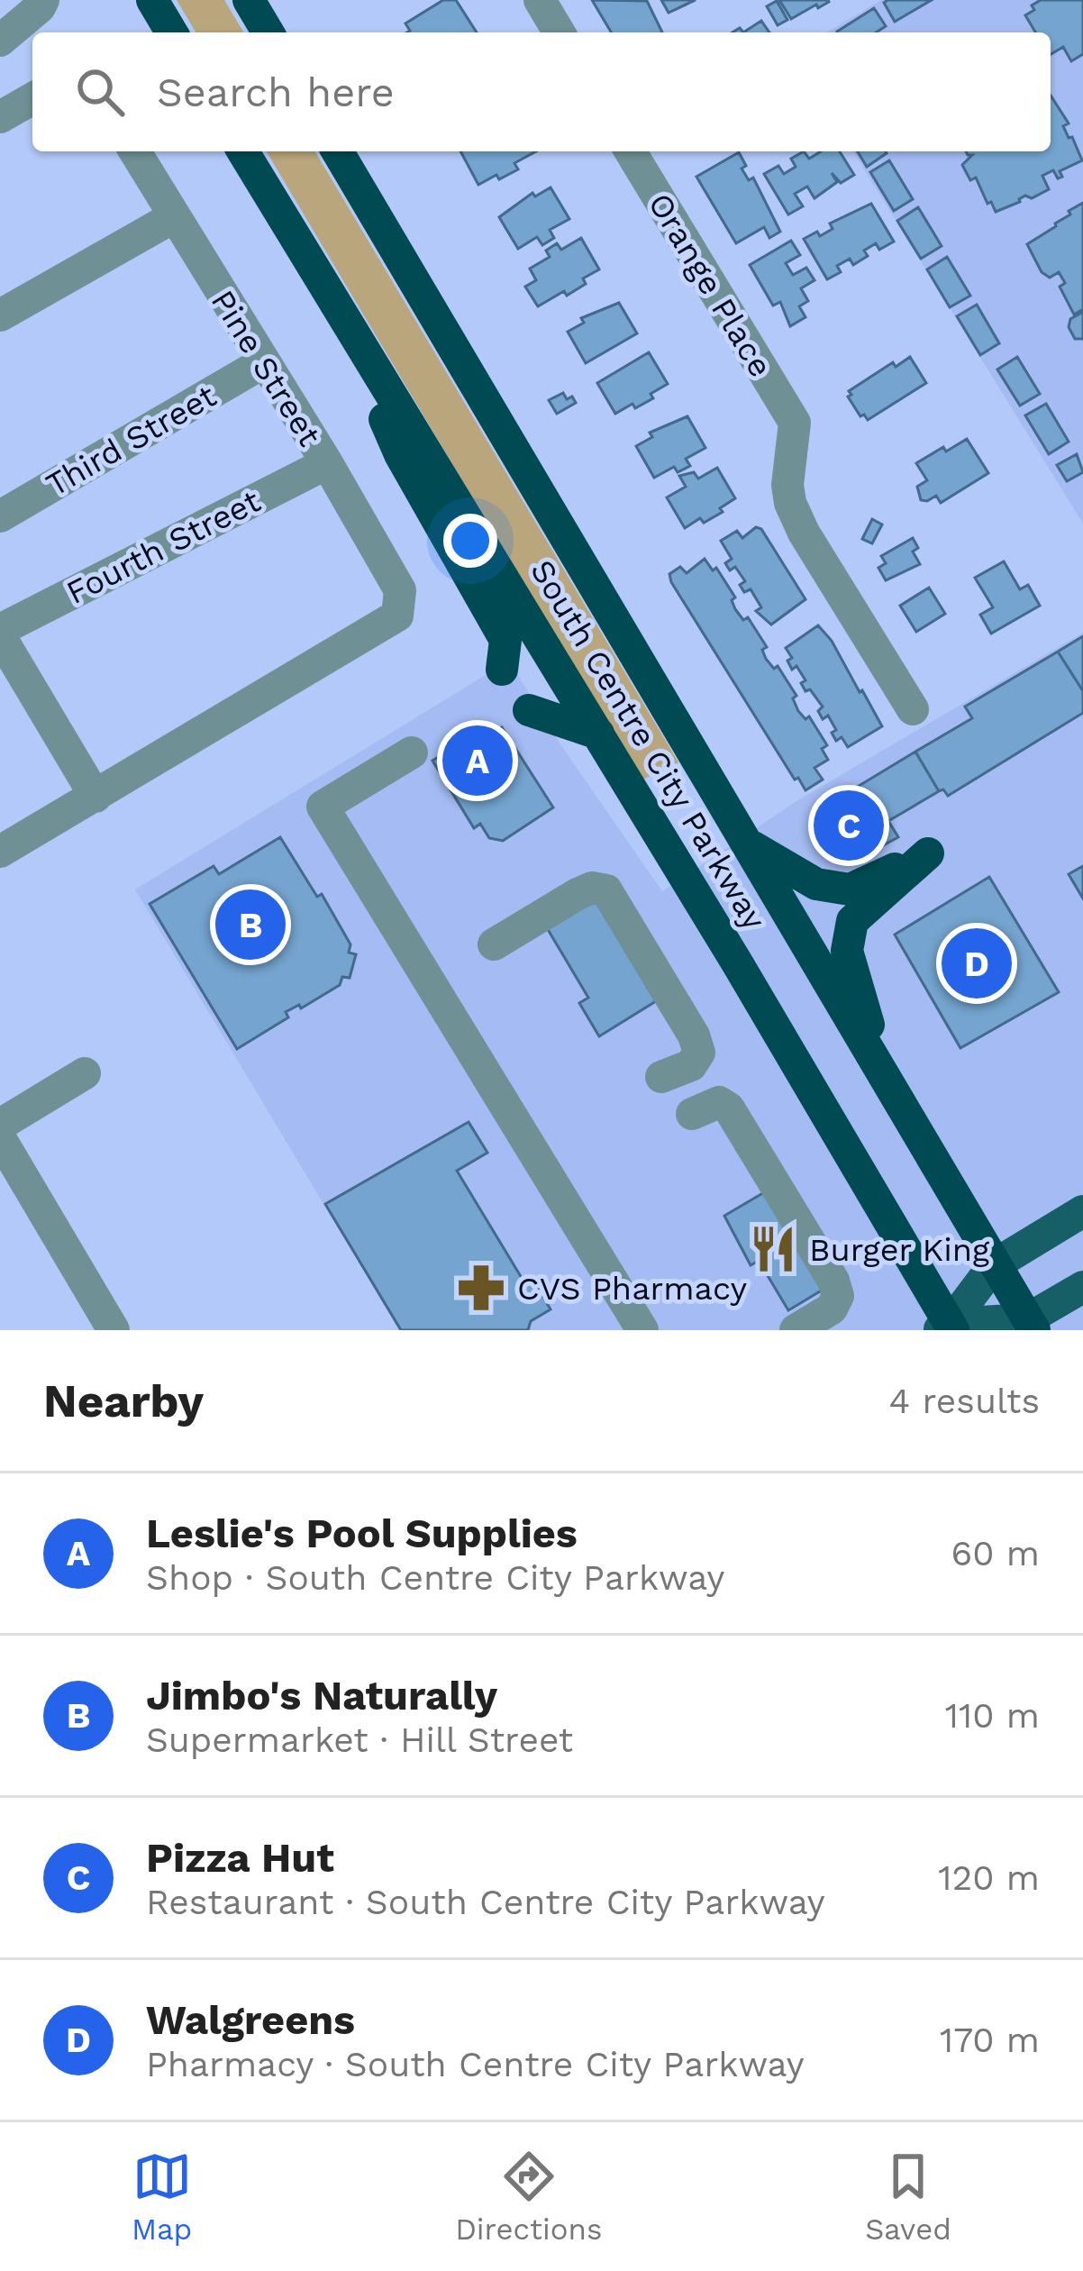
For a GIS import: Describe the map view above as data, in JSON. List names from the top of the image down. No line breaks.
{"streets":{"highway":["South Centre City Parkway"],"street":["Orange Place","Pine Street","Third Street","Fourth Street"]},"crossings":[["Pine Street","Third Street"],["Pine Street","Fourth Street"]],"places":{"restaurant":["Burger King"],"pharmacy":["CVS Pharmacy"]},"page":{"search":"Search here","pins":["A","C","B","D"],"heading":["Nearby","4 results"],"list":[{"mark":"A","name":"Leslie's Pool Supplies","note":"Shop · South Centre City Parkway","value":"60 m"},{"mark":"B","name":"Jimbo's Naturally","note":"Supermarket · Hill Street","value":"110 m"},{"mark":"C","name":"Pizza Hut","note":"Restaurant · South Centre City Parkway","value":"120 m"},{"mark":"D","name":"Walgreens","note":"Pharmacy · South Centre City Parkway","value":"170 m"}],"nav":["Map","Directions","Saved"]}}
